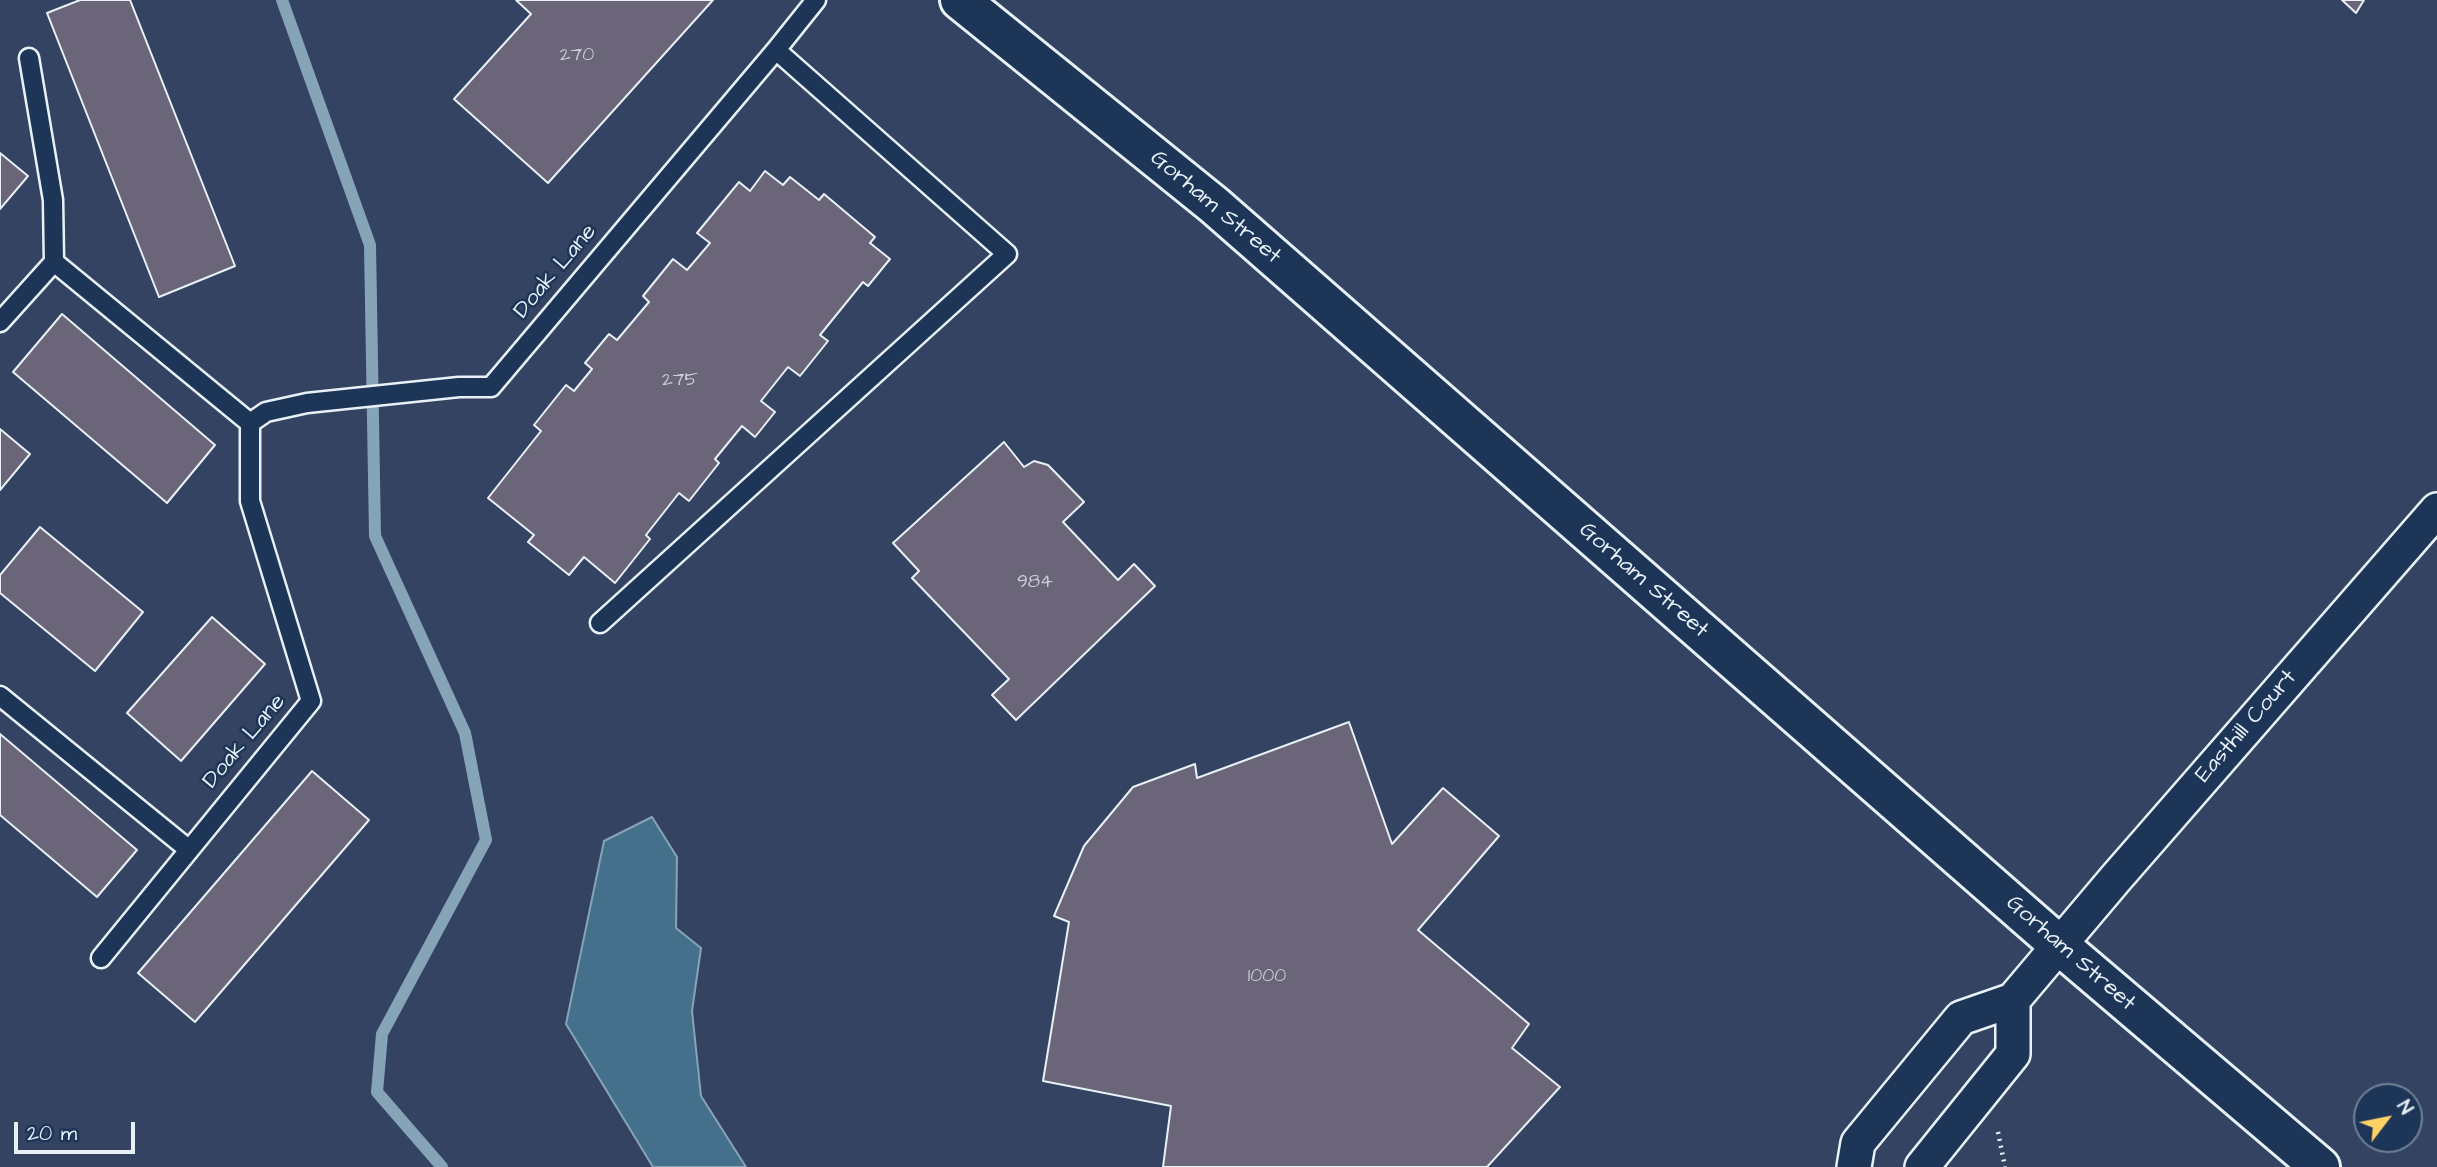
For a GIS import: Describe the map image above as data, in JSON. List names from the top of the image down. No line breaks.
{"streets":{"main road":["Gorham Street"],"street":["Easthill Court"],"lane":["Doak Lane"]},"crossings":[["Gorham Street","Easthill Court"]],"house_numbers":["270","275","984","1000"],"scale_bar":"20 m","north":"top right"}
